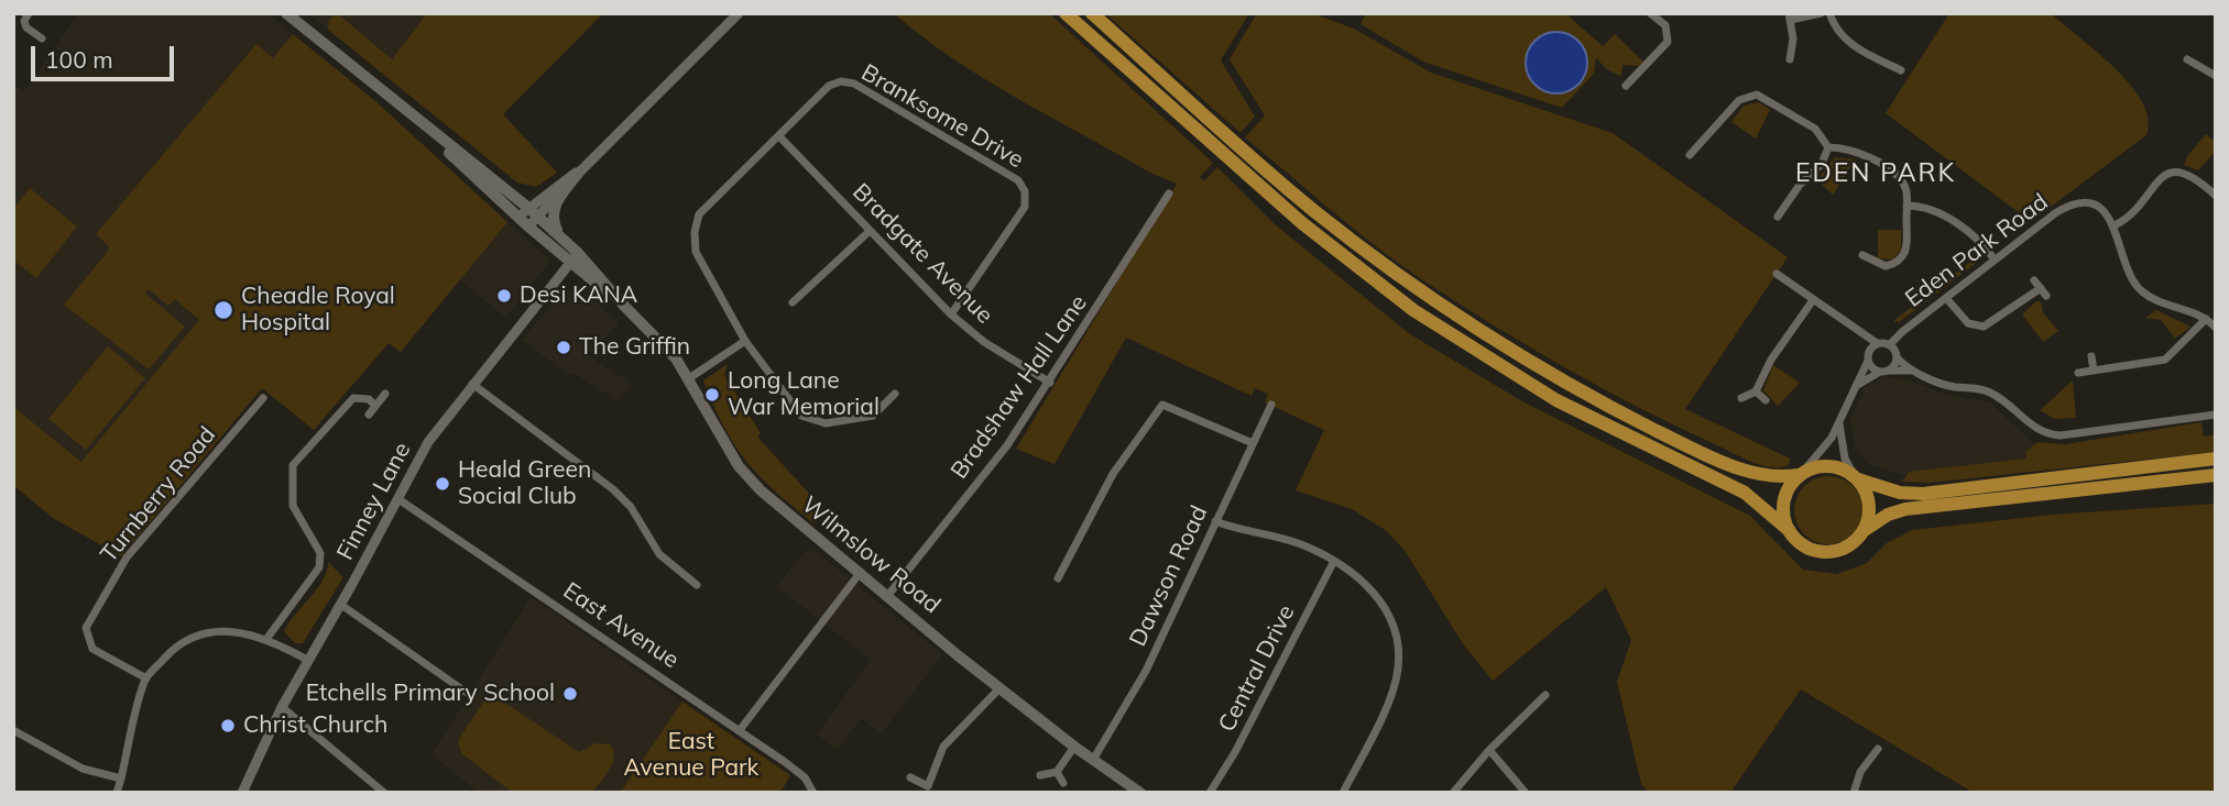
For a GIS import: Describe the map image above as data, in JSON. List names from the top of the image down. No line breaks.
{"streets":{"main road":["Wilmslow Road"],"street":["Branksome Drive","Eden Park Road","Bradgate Avenue","Bradshaw Hall Lane","Turnberry Road","Finney Lane","Dawson Road","East Avenue","Central Drive"]},"crossings":[["Branksome Drive","Bradgate Avenue"],["Bradgate Avenue","Bradshaw Hall Lane"],["Bradshaw Hall Lane","Wilmslow Road"],["Finney Lane","Wilmslow Road"],["Finney Lane","East Avenue"],["Wilmslow Road","Dawson Road"]],"districts":["EDEN PARK"],"parks":["East Avenue Park"],"places":["Desi KANA","Cheadle Royal Hospital","The Griffin","Long Lane War Memorial","Heald Green Social Club","Etchells Primary School","Christ Church"],"scale_bar":"100 m"}
